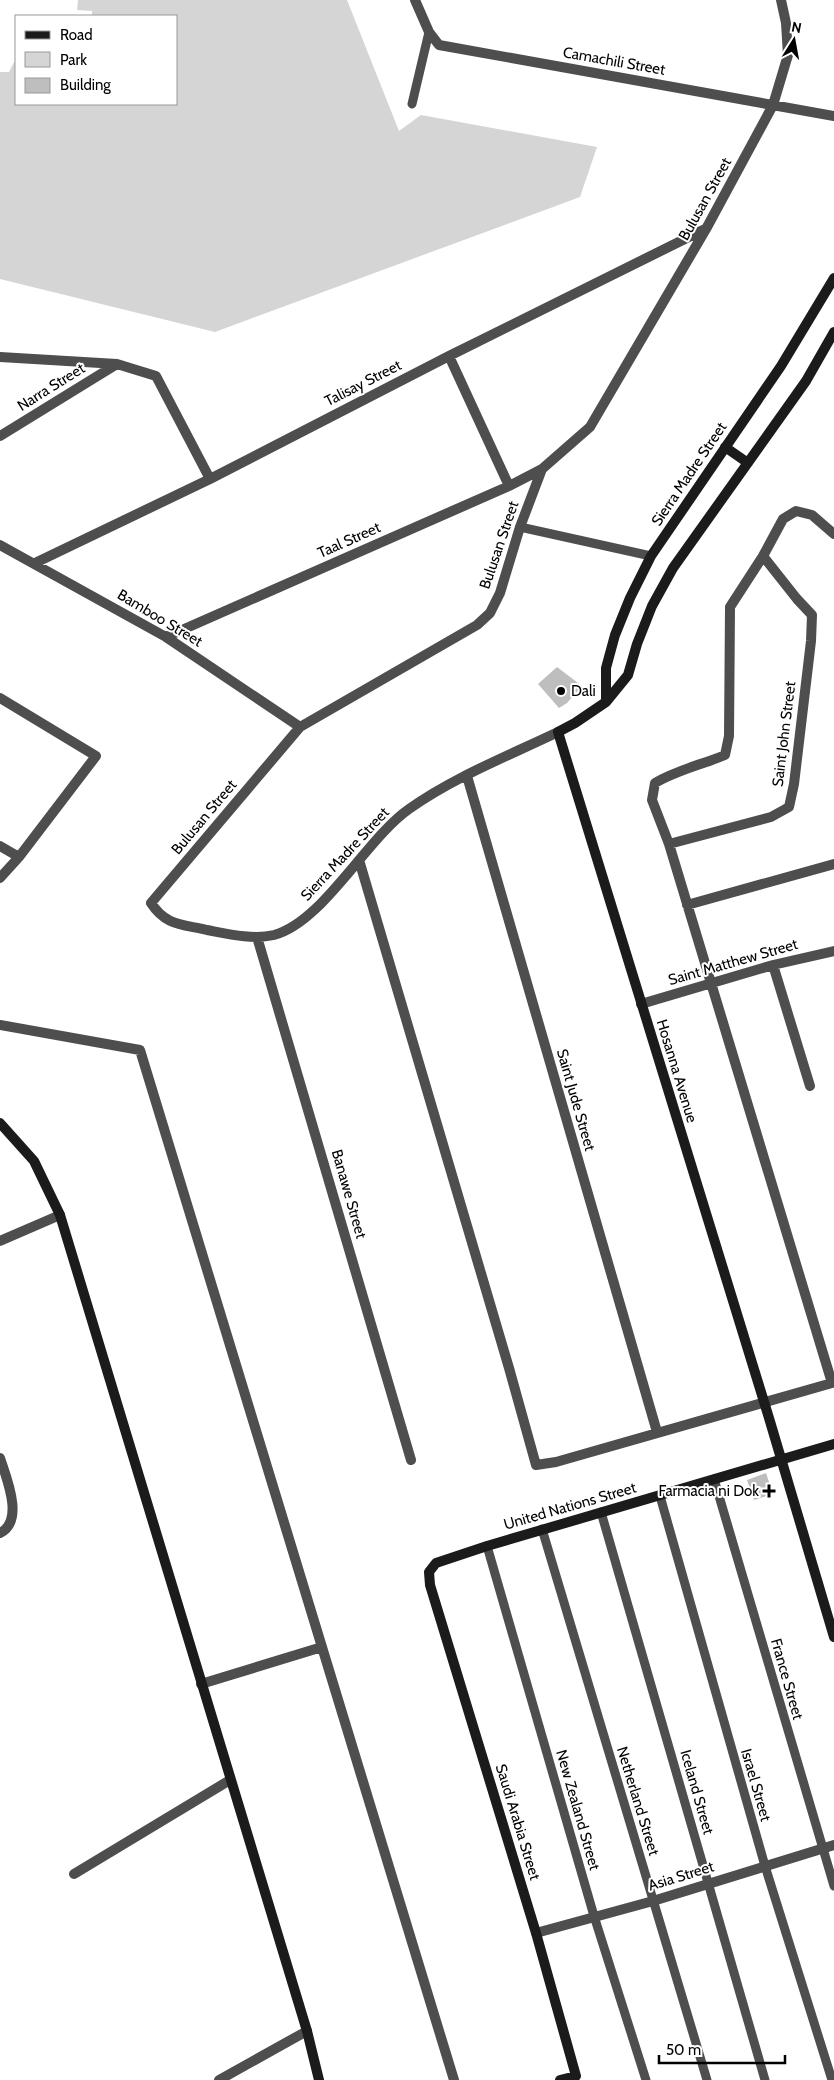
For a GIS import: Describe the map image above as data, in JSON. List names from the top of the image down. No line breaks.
{"streets":{"street":["Camachili Street","Bulusan Street","Talisay Street","Narra Street","Sierra Madre Street","Taal Street","Bamboo Street","Saint John Street","Saint Matthew Street","Hosanna Avenue","Saint Jude Street","Banawe Street","United Nations Street","Saudi Arabia Street","Asia Street"],"lane":["France Street","Israel Street","Iceland Street","Netherland Street","New Zealand Street"]},"crossings":[["Camachili Street","Bulusan Street"],["Bulusan Street","Talisay Street"],["Bulusan Street","Sierra Madre Street"],["Bulusan Street","Taal Street"],["Bulusan Street","Bamboo Street"],["Talisay Street","Bamboo Street"],["Sierra Madre Street","Hosanna Avenue"],["Sierra Madre Street","Saint Jude Street"],["Sierra Madre Street","Banawe Street"],["Taal Street","Bamboo Street"],["Saint Matthew Street","Hosanna Avenue"],["Hosanna Avenue","United Nations Street"],["United Nations Street","France Street"],["United Nations Street","Israel Street"],["United Nations Street","Iceland Street"],["United Nations Street","Netherland Street"],["United Nations Street","New Zealand Street"],["United Nations Street","Saudi Arabia Street"],["France Street","Asia Street"],["Israel Street","Asia Street"],["Iceland Street","Asia Street"],["Netherland Street","Asia Street"],["New Zealand Street","Asia Street"],["Saudi Arabia Street","Asia Street"]],"places":{"other":["Dali"],"health":["Farmacia ni Dok"]},"legend":["Road","Park","Building"],"scale_bar":"50 m","north":"top"}
